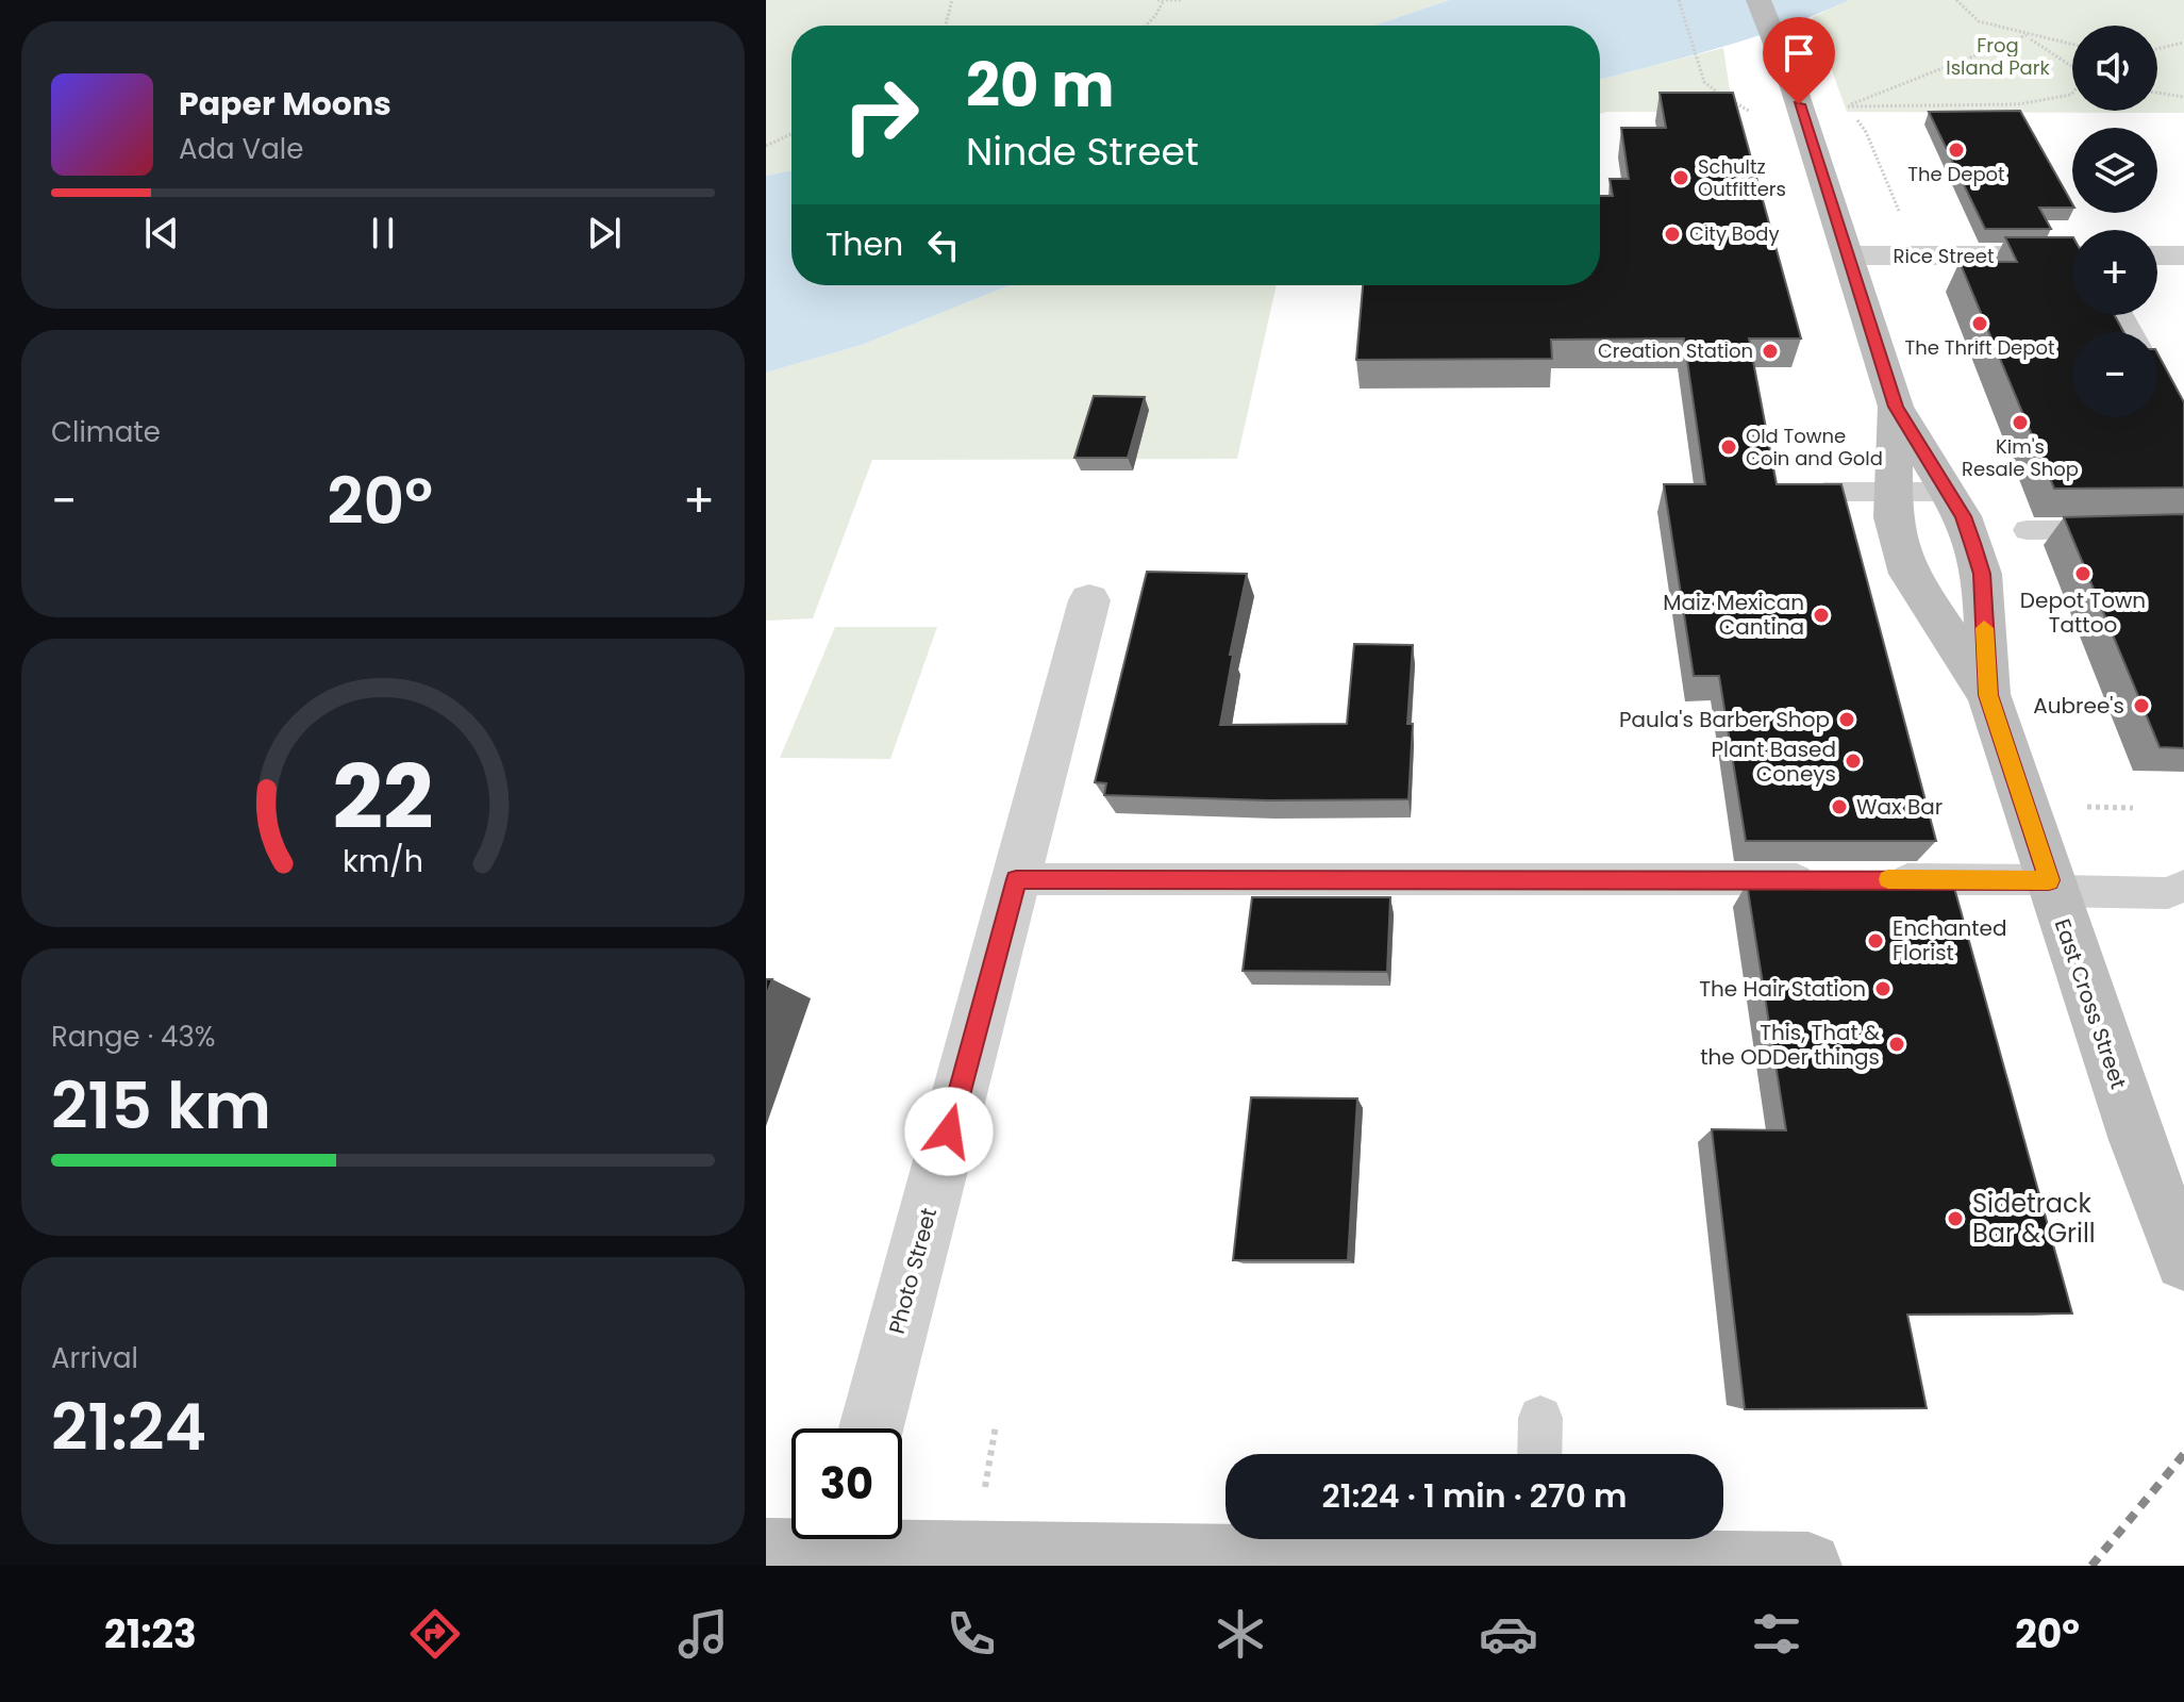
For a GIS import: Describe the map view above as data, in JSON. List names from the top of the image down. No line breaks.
{"streets":{"street":["Rice Street","East Cross Street","Photo Street"]},"crossings":[["Rice Street","East Cross Street"]],"parks":["Frog Island Park"],"places":["The Depot","Schultz Outfitters","City Body","The Thrift Depot","Creation Station","Kim's Resale Shop","Old Towne Coin and Gold","Depot Town Tattoo","Maiz Mexican Cantina","Aubree's","Paula's Barber Shop","Plant Based Coneys","Wax Bar","Enchanted Florist","The Hair Station","This, That & the ODDer things","Sidetrack Bar & Grill"],"page":{"map_buttons":["+","−"],"turn":["20 m","Ninde Street"],"song":["Paper Moons","Ada Vale"],"then":"Then","tile":["Climate",["Range · 43%","215 km"],["Arrival","21:24"]],"heat":["−","20°","+"],"limit":"30","trip":"21:24 · 1 min · 270 m","tabs":["21:23","20°"],"gauge":["22","km/h"]}}
